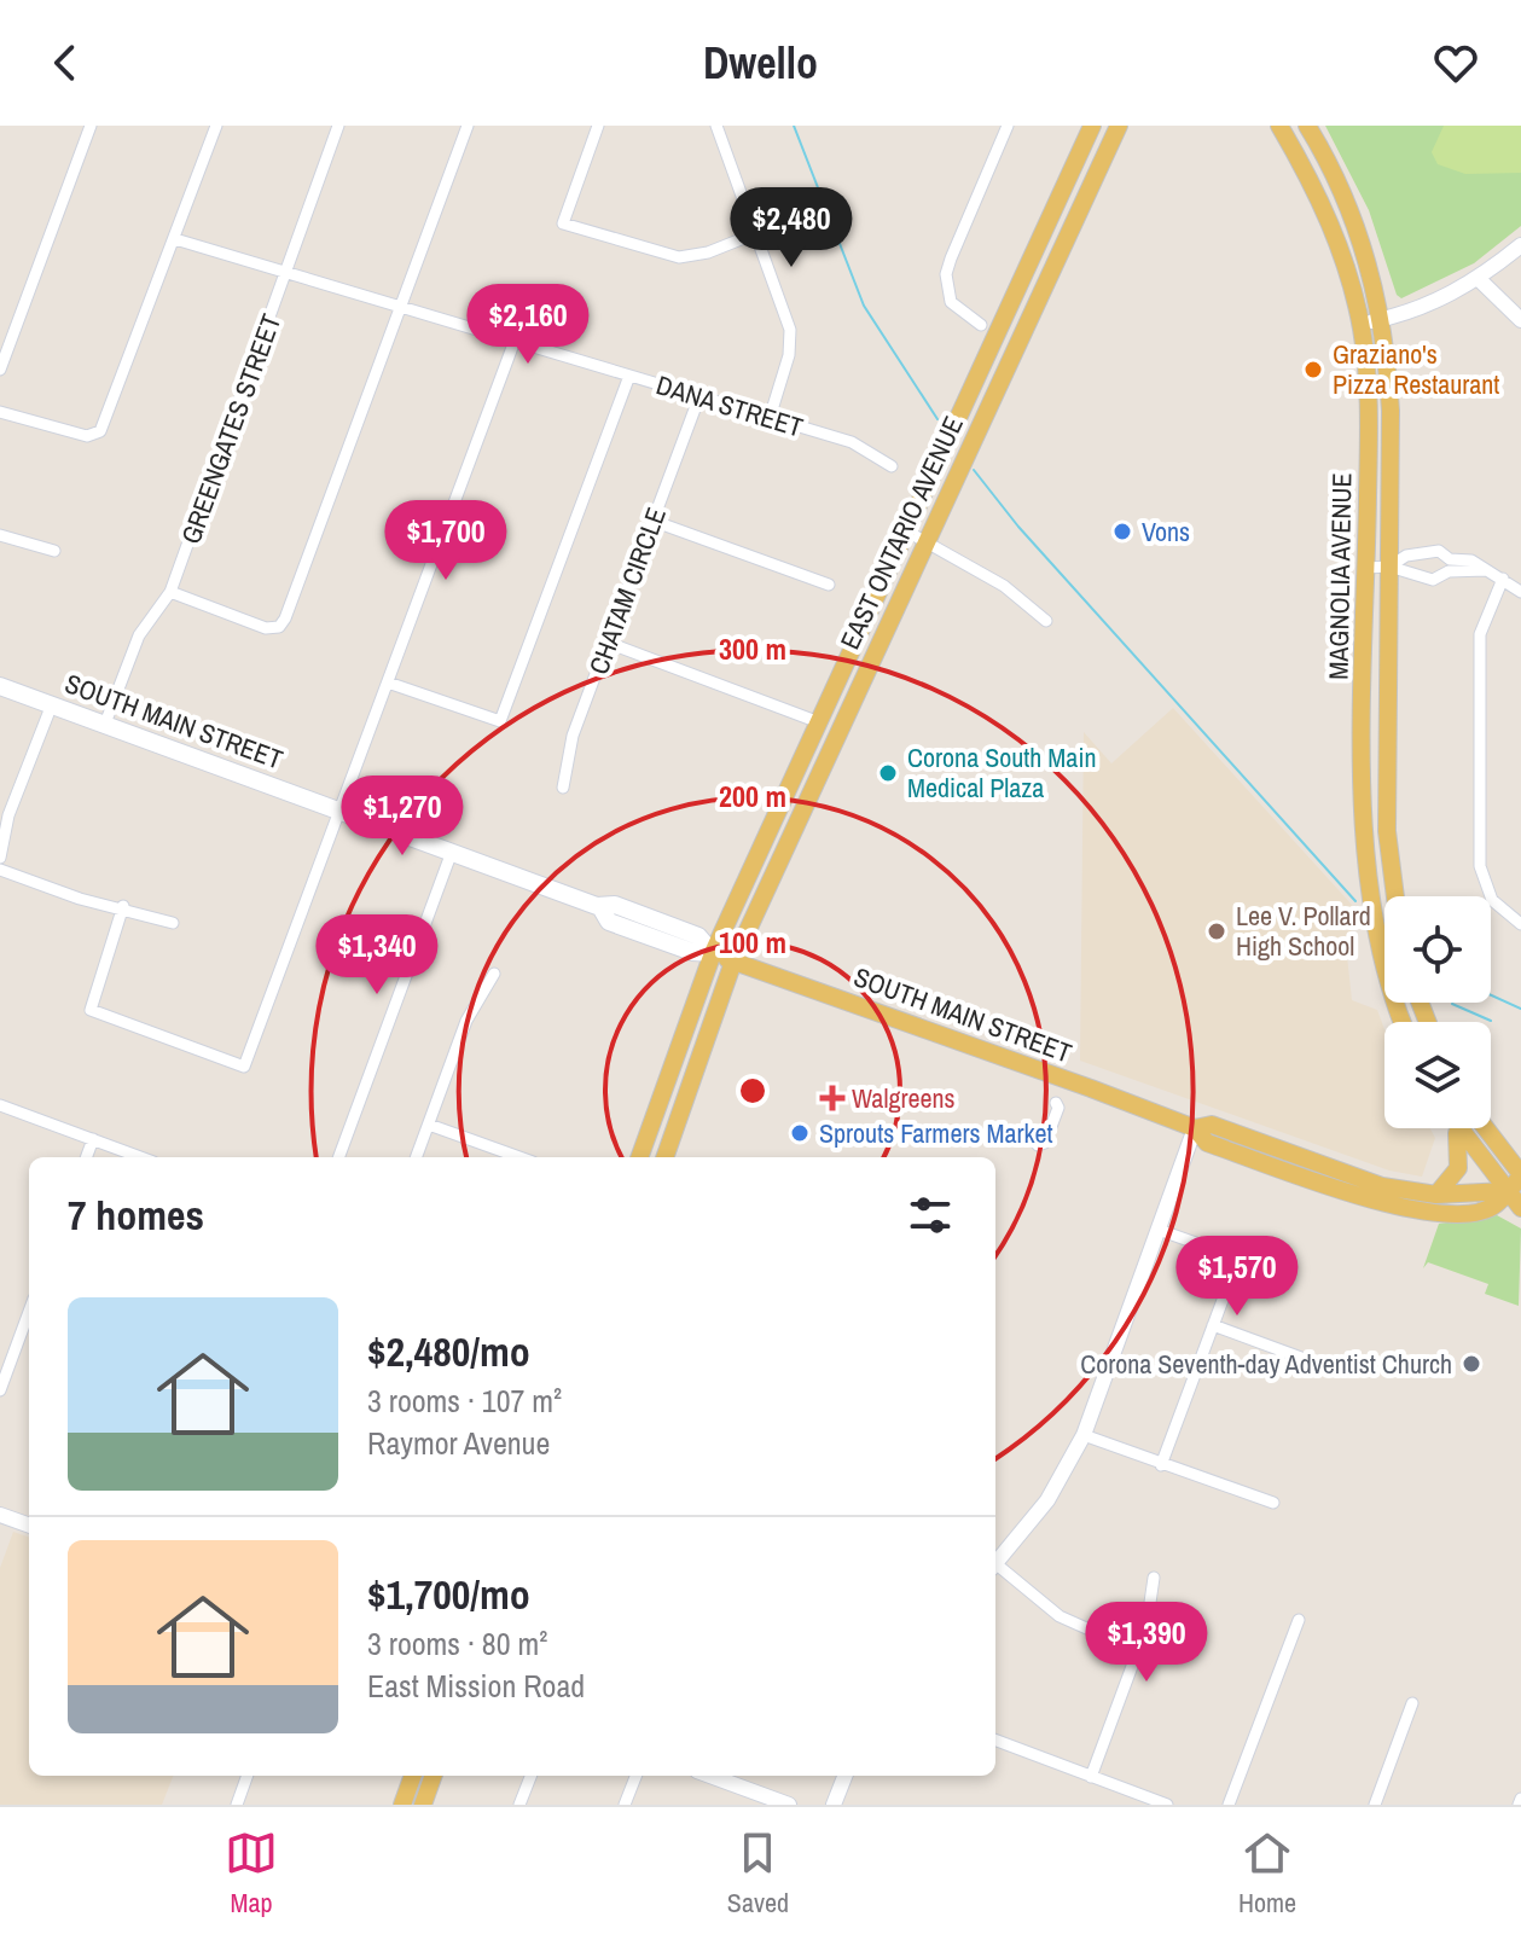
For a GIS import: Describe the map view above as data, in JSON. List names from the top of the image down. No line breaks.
{"streets":{"main road":["EAST ONTARIO AVENUE","MAGNOLIA AVENUE","SOUTH MAIN STREET"],"street":["DANA STREET","GREENGATES STREET","CHATAM CIRCLE"]},"crossings":[["DANA STREET","GREENGATES STREET"],["DANA STREET","CHATAM CIRCLE"],["GREENGATES STREET","SOUTH MAIN STREET"],["EAST ONTARIO AVENUE","SOUTH MAIN STREET"]],"places":{"other":["Graziano's Pizza Restaurant","Vons","Corona South Main Medical Plaza","Lee V. Pollard High School","Sprouts Farmers Market","Corona Seventh-day Adventist Church"],"health":["Walgreens"]},"page":{"header":"Dwello","price":["$2,480","$2,160","$1,700","$1,270","$1,340","$1,570","$1,390"],"heading":"7 homes","list":[{"name":"$2,480/mo","note":"3 rooms · 107 m² · Raymor Avenue"},{"name":"$1,700/mo","note":"3 rooms · 80 m² · East Mission Road"}],"tabs":["Map","Saved","Home"]},"rings":["300 m","200 m","100 m"]}
